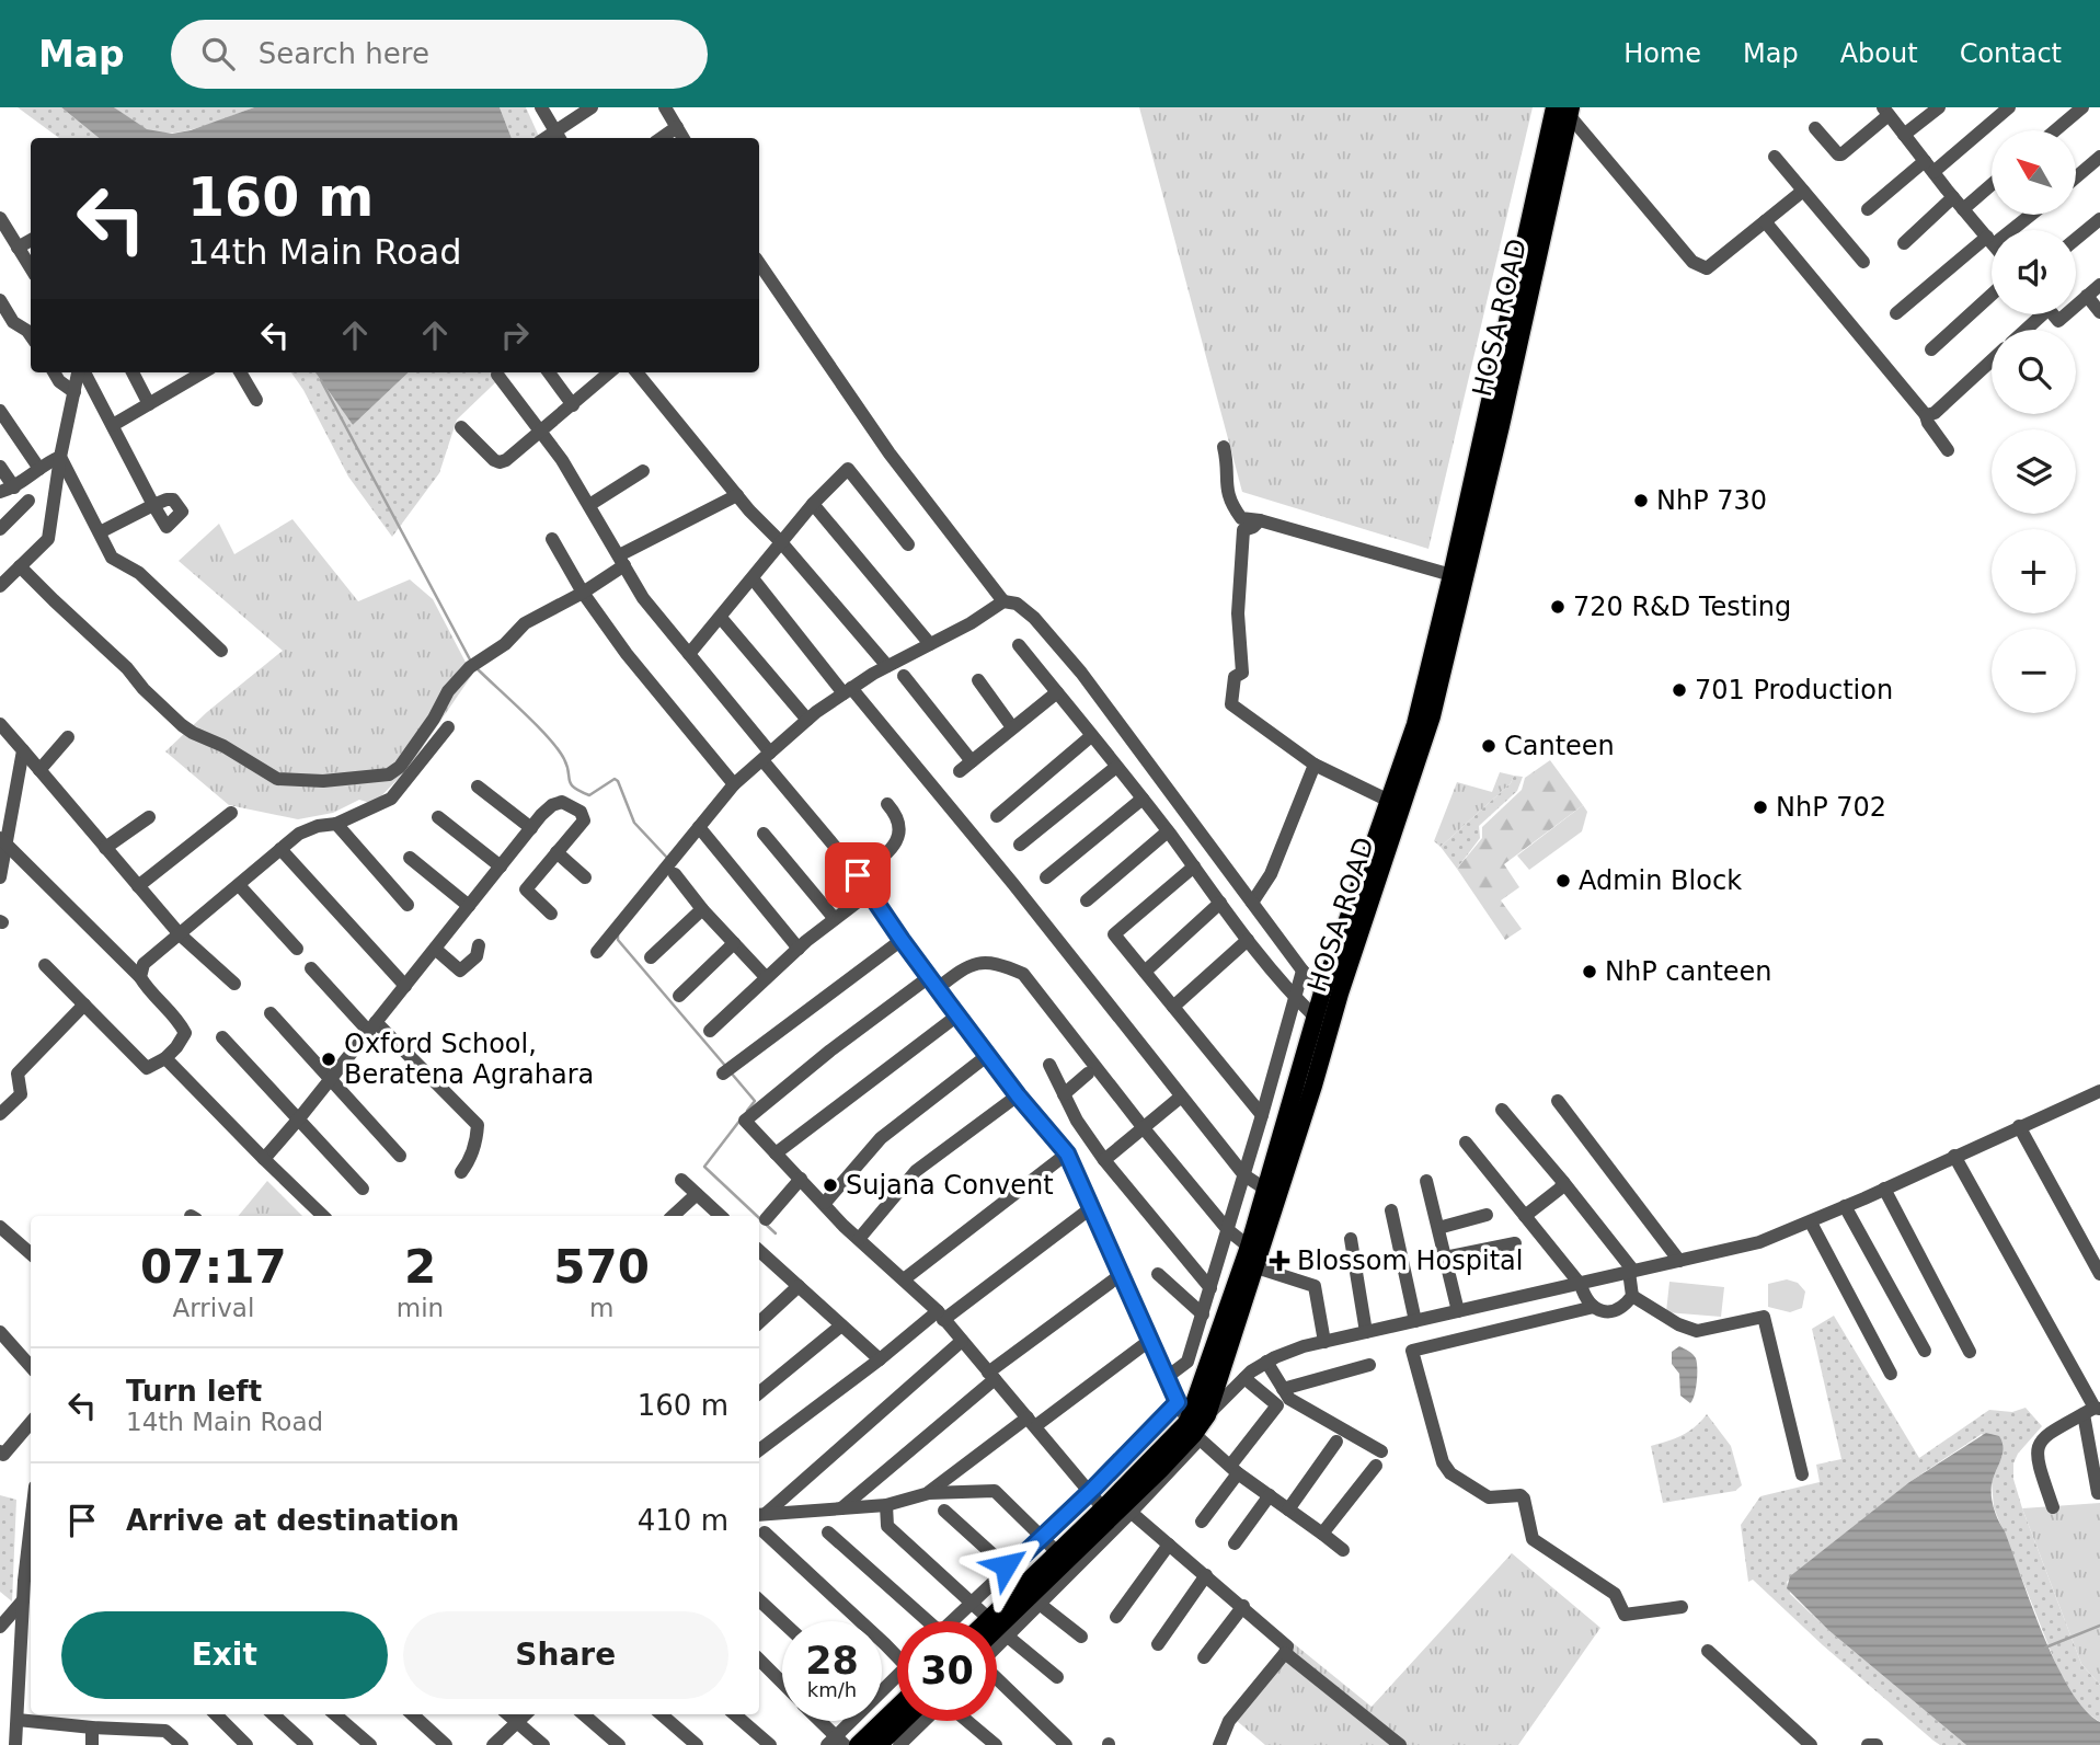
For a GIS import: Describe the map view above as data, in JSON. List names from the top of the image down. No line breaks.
{"streets":{"main road":["HOSA ROAD"]},"places":{"other":["NhP 730","720 R&D Testing","701 Production","Canteen","NhP 702","Admin Block","NhP canteen","Oxford School, Beratena Agrahara","Sujana Convent"],"health":["Blossom Hospital"]},"north":"top left","page":{"header":"Map","search":"Search here","nav":["Home","Map","About","Contact"],"map_buttons":["+","−"],"turn":["160 m","14th Main Road"],"eta":["07:17","Arrival","2","min","570","m"],"list":[{"name":"Turn left","note":"14th Main Road","value":"160 m"},{"name":"Arrive at destination","value":"410 m"}],"buttons":["Exit","Share"],"speed":"28 km/h","limit":"30"}}
